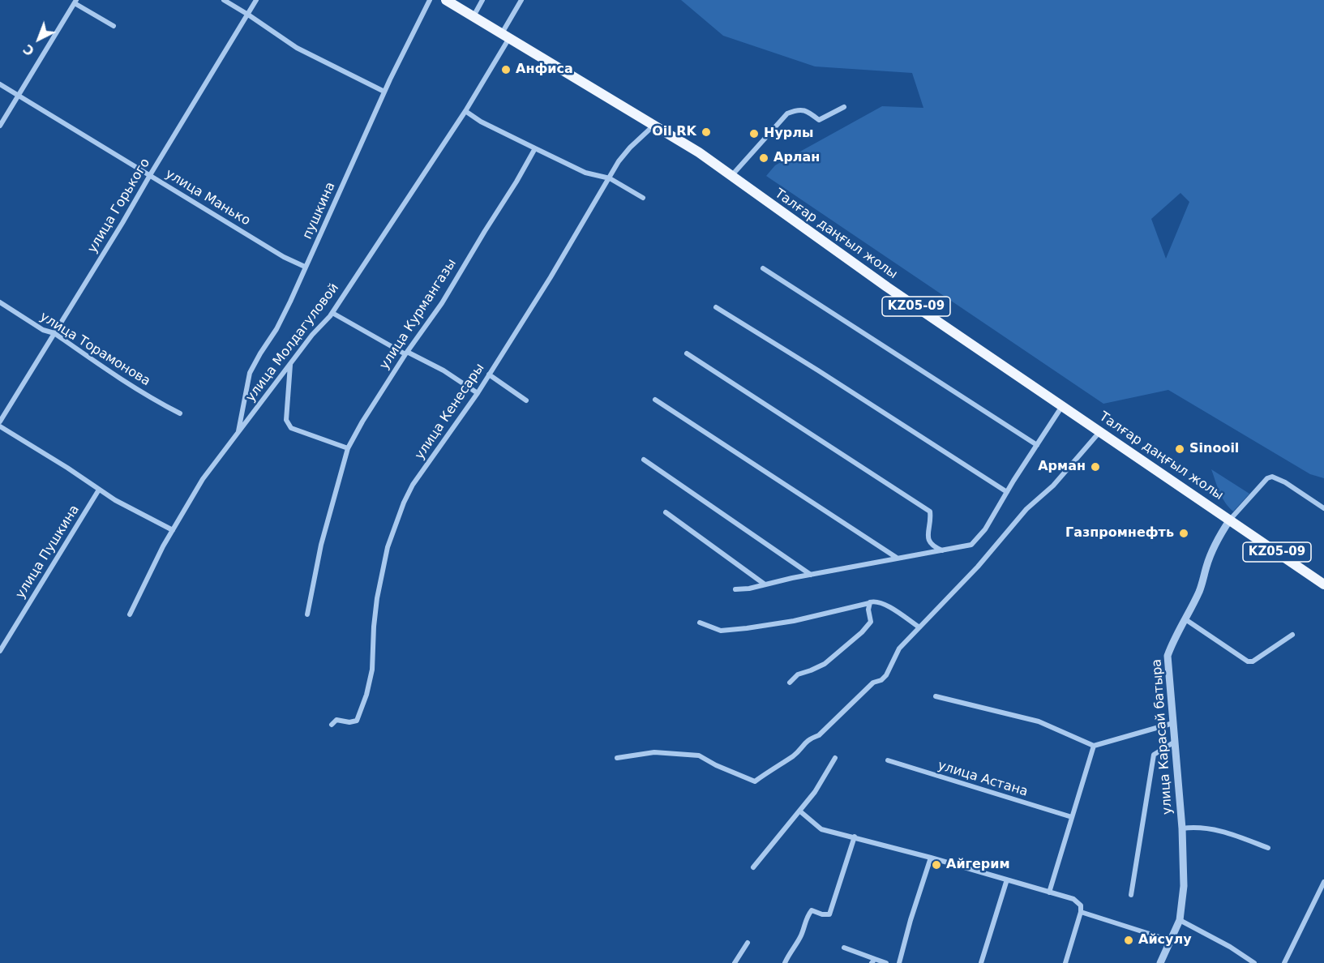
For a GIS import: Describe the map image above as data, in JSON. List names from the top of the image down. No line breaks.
{"streets":{"main road":["Талғар даңғыл жолы","KZ05-09"],"street":["улица Манько","улица Горького","пушкина","улица Курмангазы","улица Молдагуловой","улица Торамонова","улица Кенесары","улица Пушкина","улица Карасай батыра","улица Астана"]},"crossings":[["улица Манько","улица Горького"],["улица Манько","пушкина"],["улица Горького","улица Торамонова"],["пушкина","улица Молдагуловой"],["Талғар даңғыл жолы","улица Молдагуловой"],["Талғар даңғыл жолы","улица Кенесары"],["Талғар даңғыл жолы","улица Карасай батыра"]],"places":["Анфиса","Oil RK","Нурлы","Арлан","Sinooil","Арман","Газпромнефть","Айгерим","Айсулу"],"north":"bottom left"}
